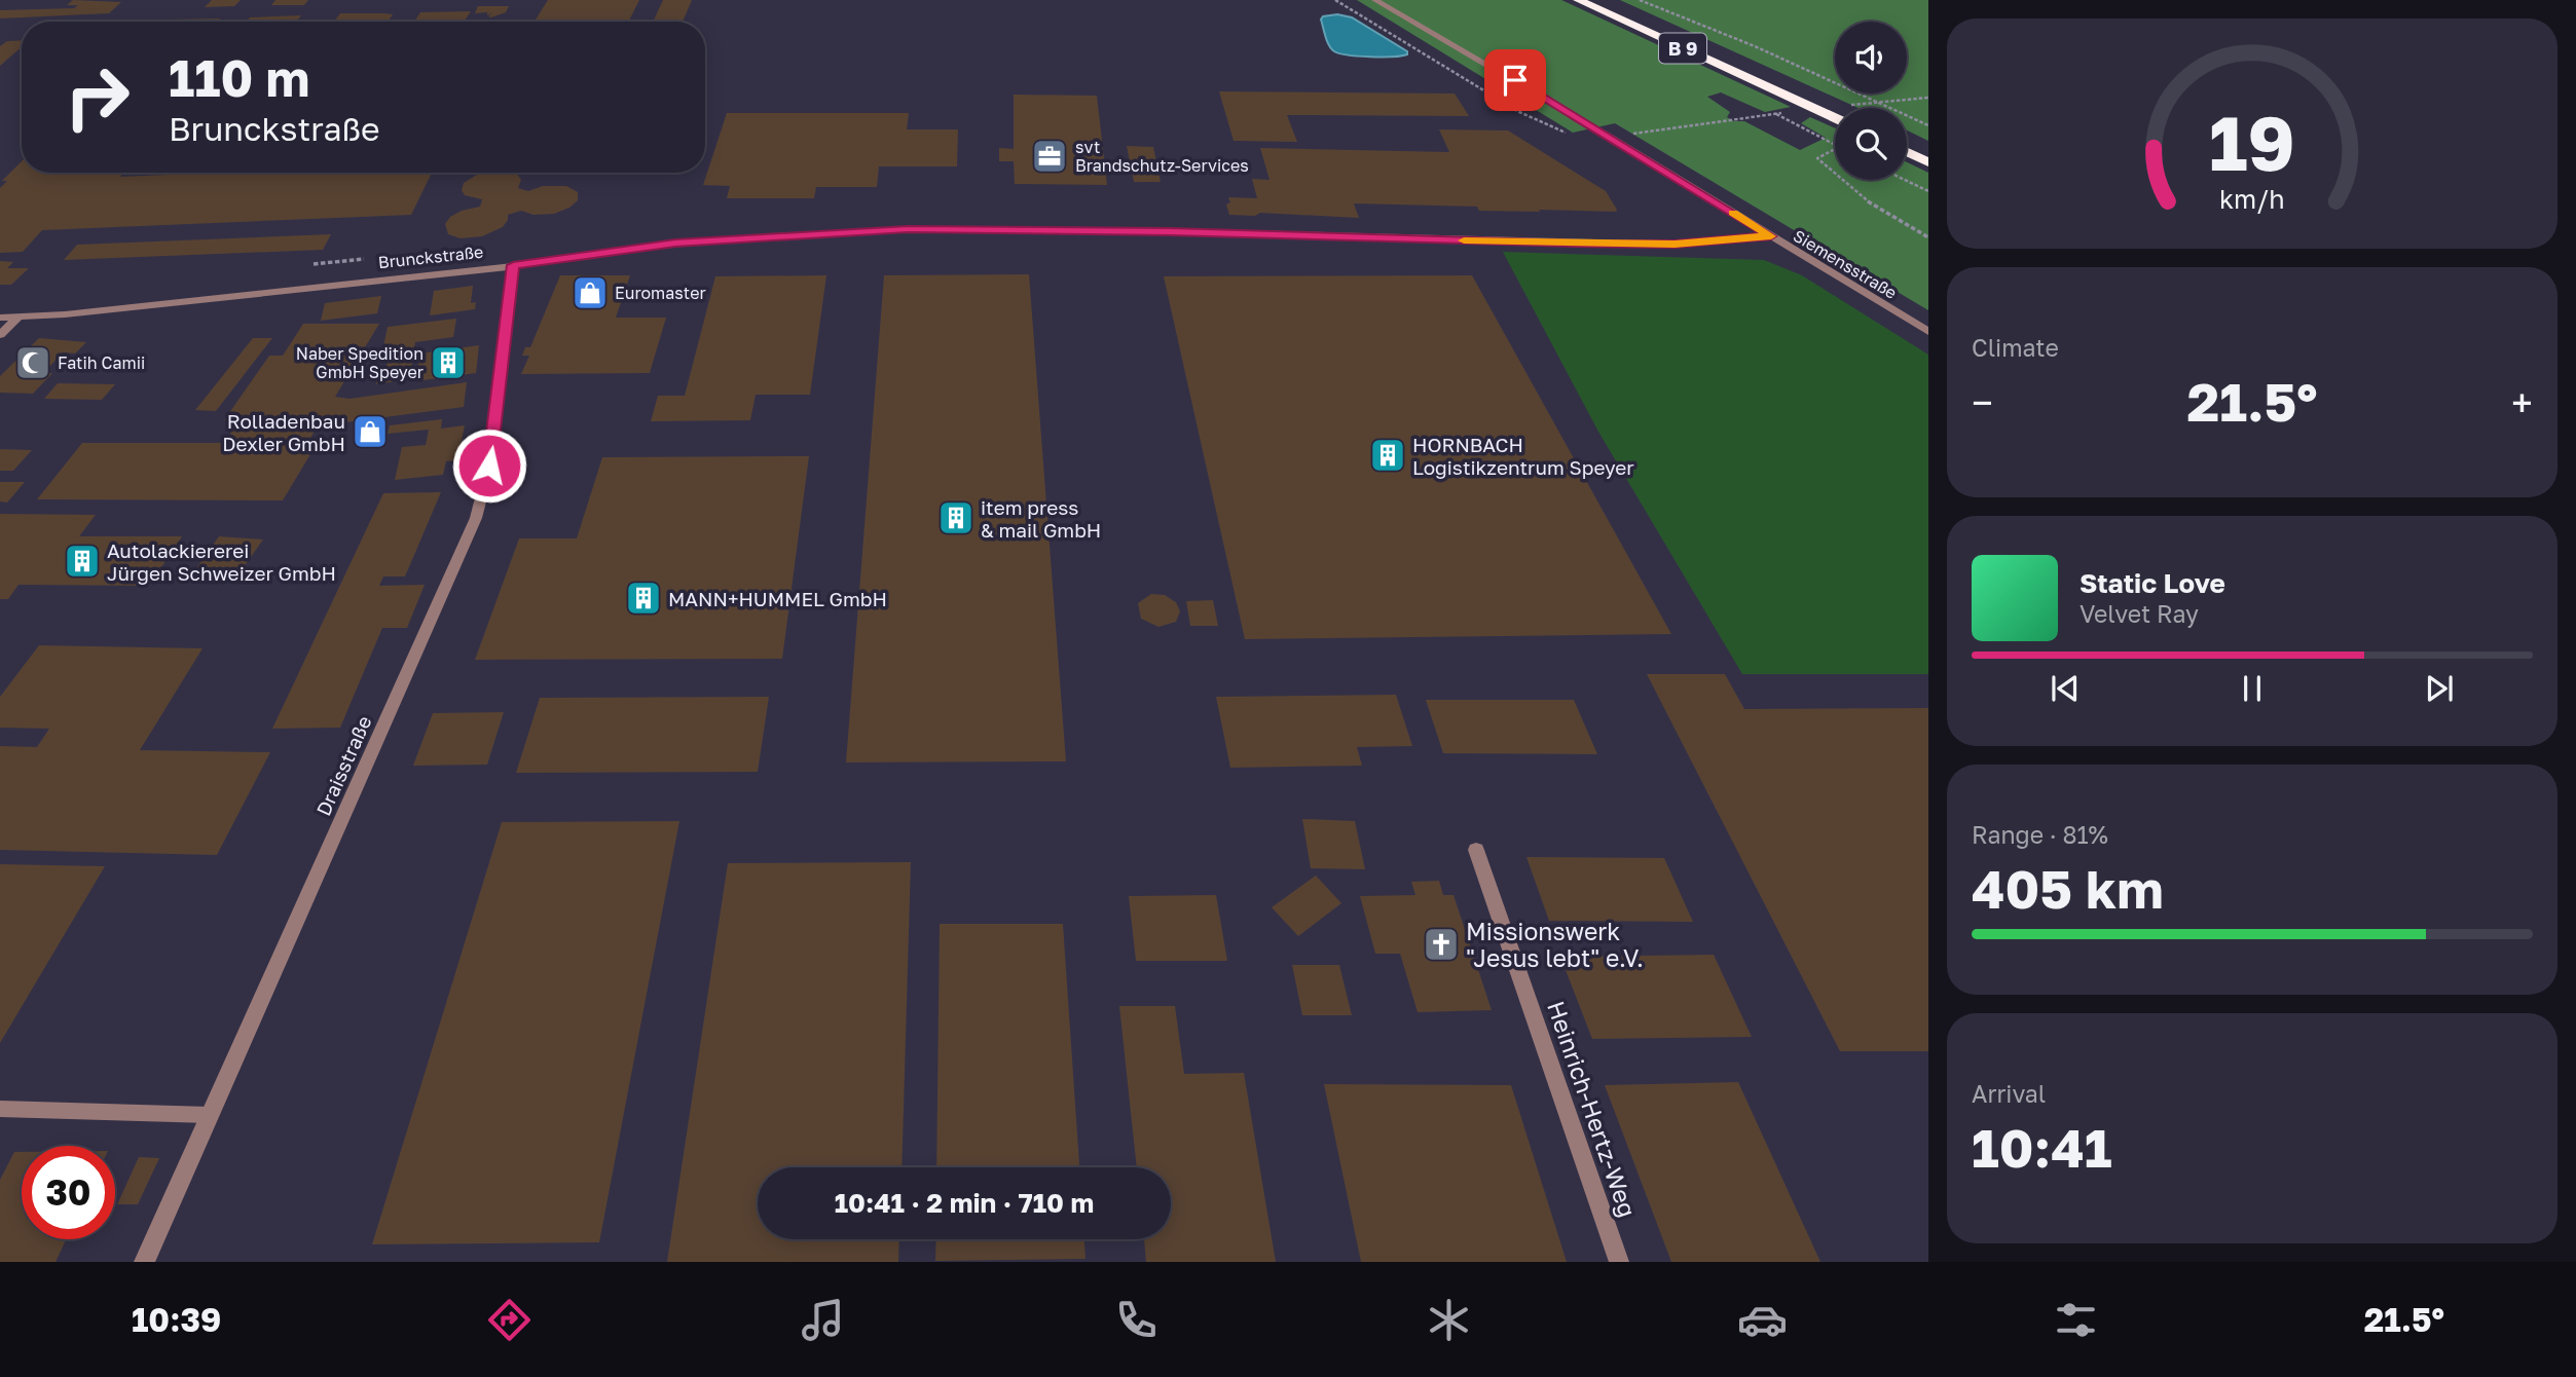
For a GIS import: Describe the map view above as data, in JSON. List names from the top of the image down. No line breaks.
{"streets":{"highway":["B 9"],"street":["Brunckstraße","Siemensstraße","Draisstraße","Heinrich-Hertz-Weg"]},"crossings":[["Brunckstraße","Siemensstraße"],["Brunckstraße","Draisstraße"]],"places":{"office":["svt Brandschutz-Services"],"shop":["Euromaster","Rolladenbau Dexler GmbH"],"mosque":["Fatih Camii"],"building":["Naber Spedition GmbH Speyer","HORNBACH Logistikzentrum Speyer","item press & mail GmbH","Autolackiererei Jürgen Schweizer GmbH","MANN+HUMMEL GmbH"],"church":["Missionswerk \"Jesus lebt\" e.V."]},"page":{"turn":["110 m","Brunckstraße"],"tile":["Climate",["Range · 81%","405 km"],["Arrival","10:41"]],"heat":["−","21.5°","+"],"song":["Static Love","Velvet Ray"],"limit":"30","trip":"10:41 · 2 min · 710 m","tabs":["10:39","21.5°"],"gauge":["19","km/h"]}}
